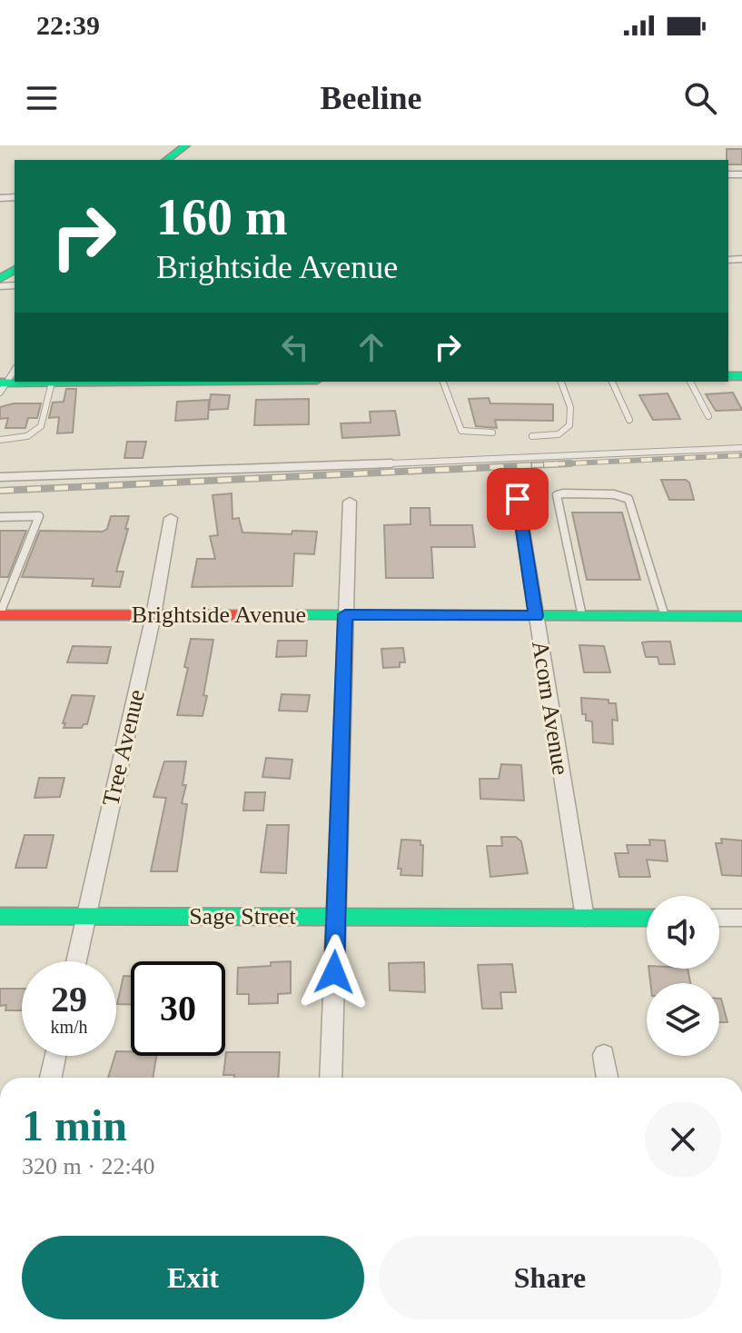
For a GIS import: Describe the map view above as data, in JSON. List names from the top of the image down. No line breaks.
{"streets":{"street":["Brightside Avenue","Acorn Avenue","Tree Avenue","Sage Street"]},"crossings":[["Brightside Avenue","Acorn Avenue"],["Brightside Avenue","Tree Avenue"],["Acorn Avenue","Sage Street"],["Tree Avenue","Sage Street"]],"page":{"status":"22:39","header":"Beeline","turn":["160 m","Brightside Avenue"],"speed":"29 km/h","limit":"30","heading":["1 min","320 m · 22:40"],"buttons":["Exit","Share"]}}
